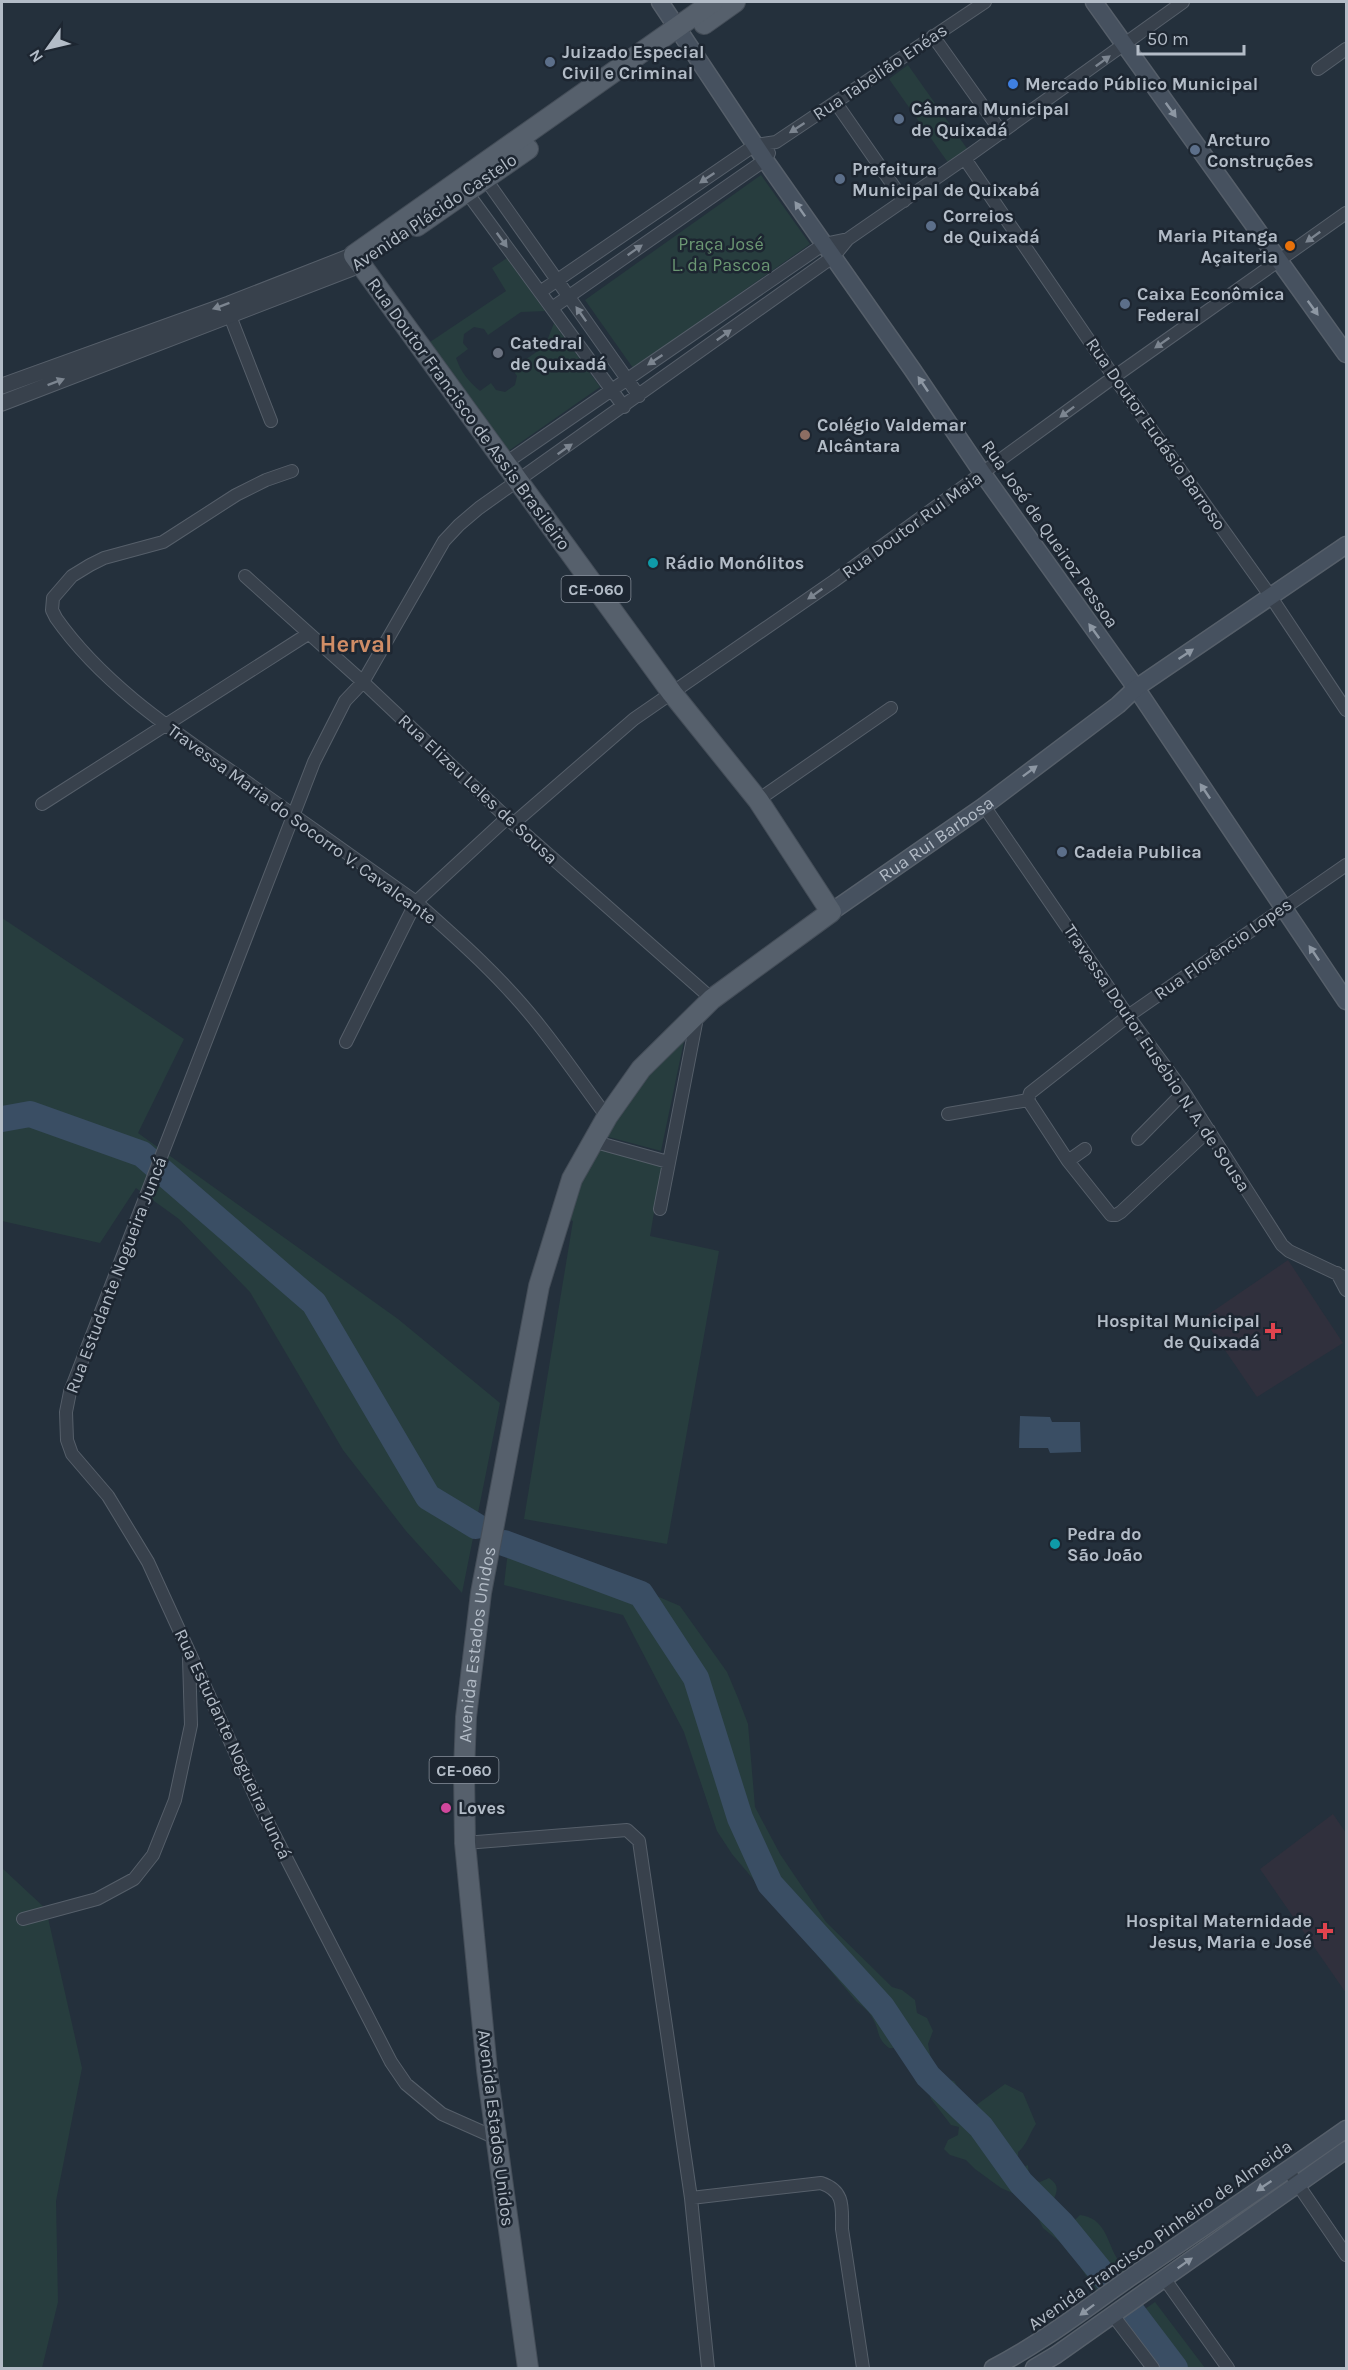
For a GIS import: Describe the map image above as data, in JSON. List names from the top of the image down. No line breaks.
{"streets":{"main road":["Avenida Plácido Castelo","Rua Doutor Francisco de Assis Brasileiro","Rua José de Queiroz Pessoa","CE-060","Rua Rui Barbosa","Avenida Estados Unidos","Avenida Francisco Pinheiro de Almeida"],"street":["Rua Tabelião Enéas","Rua Doutor Eudásio Barroso","Rua Doutor Rui Maia","Rua Elizeu Leles de Sousa","Travessa Maria do Socorro V. Cavalcante","Rua Florêncio Lopes","Travessa Doutor Eusébio N. A. de Sousa","Rua Estudante Nogueira Juncá"]},"crossings":[["Avenida Plácido Castelo","Rua Doutor Francisco de Assis Brasileiro"],["Avenida Plácido Castelo","Rua José de Queiroz Pessoa"],["Rua Doutor Francisco de Assis Brasileiro","Rua Doutor Rui Maia"],["Rua Doutor Francisco de Assis Brasileiro","Rua Rui Barbosa"],["Rua Doutor Francisco de Assis Brasileiro","Rua Estudante Nogueira Juncá"],["Rua Doutor Eudásio Barroso","Rua Doutor Rui Maia"],["Rua Doutor Eudásio Barroso","Rua Rui Barbosa"],["Rua Doutor Rui Maia","Rua José de Queiroz Pessoa"],["Rua Doutor Rui Maia","Rua Elizeu Leles de Sousa"],["Rua Doutor Rui Maia","Travessa Maria do Socorro V. Cavalcante"],["Rua José de Queiroz Pessoa","Rua Rui Barbosa"],["Rua José de Queiroz Pessoa","Rua Florêncio Lopes"],["Rua José de Queiroz Pessoa","Rua Estudante Nogueira Juncá"],["Rua Elizeu Leles de Sousa","Rua Rui Barbosa"],["Rua Elizeu Leles de Sousa","Rua Estudante Nogueira Juncá"],["Travessa Maria do Socorro V. Cavalcante","Rua Rui Barbosa"],["Travessa Maria do Socorro V. Cavalcante","Rua Estudante Nogueira Juncá"],["Rua Rui Barbosa","Travessa Doutor Eusébio N. A. de Sousa"],["Rua Rui Barbosa","Avenida Estados Unidos"],["Rua Florêncio Lopes","Travessa Doutor Eusébio N. A. de Sousa"],["Rua Estudante Nogueira Juncá","Avenida Estados Unidos"]],"one_way":["Rua Doutor Rui Maia","Rua José de Queiroz Pessoa","Rua Rui Barbosa"],"districts":["Herval"],"parks":["Praça José L. da Pascoa"],"places":{"other":["Juizado Especial Civil e Criminal","Mercado Público Municipal","Câmara Municipal de Quixadá","Arcturo Construções","Prefeitura Municipal de Quixabá","Correios de Quixadá","Maria Pitanga Açaiteria","Caixa Econômica Federal","Catedral de Quixadá","Colégio Valdemar Alcântara","Rádio Monólitos","Cadeia Publica","Pedra do São João","Loves"],"health":["Hospital Municipal de Quixadá","Hospital Maternidade Jesus, Maria e José"]},"scale_bar":"50 m","north":"bottom left"}
